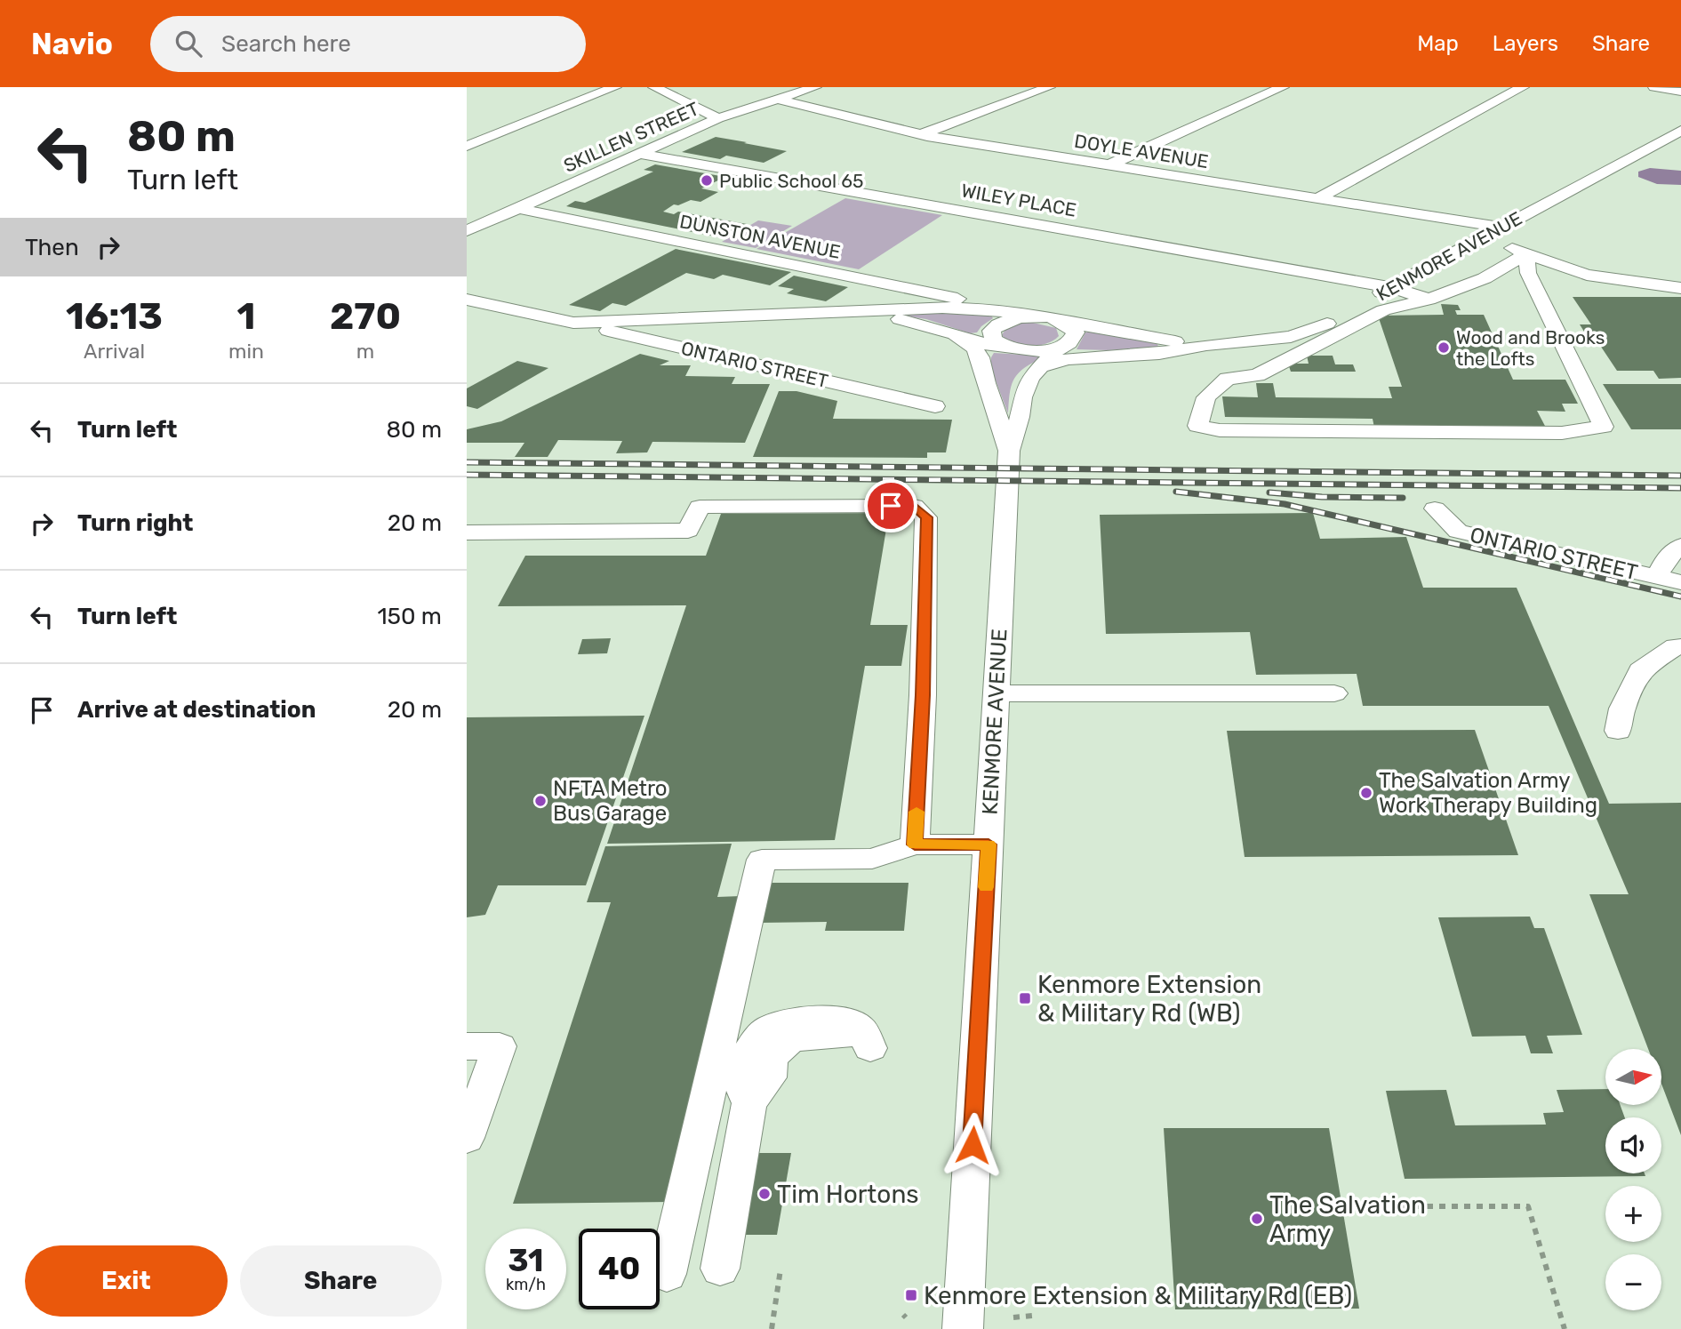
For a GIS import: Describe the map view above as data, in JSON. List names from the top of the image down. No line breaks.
{"streets":{"street":["SKILLEN STREET","DOYLE AVENUE","WILEY PLACE","DUNSTON AVENUE","KENMORE AVENUE","ONTARIO STREET"]},"crossings":[["SKILLEN STREET","DOYLE AVENUE"],["SKILLEN STREET","WILEY PLACE"],["SKILLEN STREET","DUNSTON AVENUE"],["DOYLE AVENUE","KENMORE AVENUE"],["WILEY PLACE","KENMORE AVENUE"],["DUNSTON AVENUE","ONTARIO STREET"],["KENMORE AVENUE","ONTARIO STREET"]],"places":{"other":["Public School 65","Wood and Brooks the Lofts","The Salvation Army Work Therapy Building","NFTA Metro Bus Garage","Tim Hortons","The Salvation Army"],"transit":["Kenmore Extension & Military Rd (WB)","Kenmore Extension & Military Rd (EB)"]},"north":"right","page":{"header":"Navio","search":"Search here","nav":["Map","Layers","Share"],"turn":["80 m","Turn left"],"then":"Then","eta":["16:13","Arrival","1","min","270","m"],"list":[{"name":"Turn left","value":"80 m"},{"name":"Turn right","value":"20 m"},{"name":"Turn left","value":"150 m"},{"name":"Arrive at destination","value":"20 m"}],"map_buttons":["+","−"],"speed":"31 km/h","limit":"40","buttons":["Exit","Share"]}}
